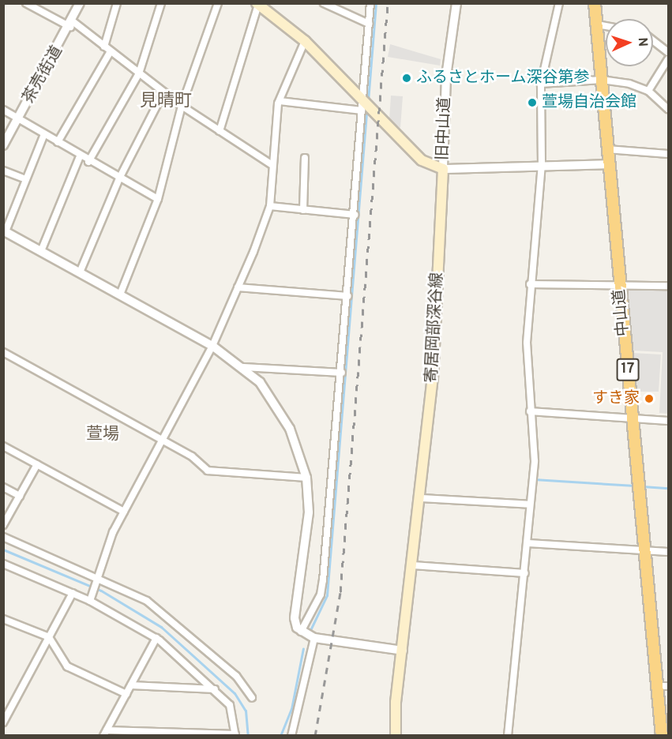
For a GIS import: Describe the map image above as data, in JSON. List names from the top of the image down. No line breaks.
{"streets":{"highway":["中山道","17"],"main road":["寄居岡部深谷線"],"street":["茶売街道","旧中山道"]},"crossings":[["旧中山道","寄居岡部深谷線"]],"districts":["見晴町","萱場"],"places":["ふるさとホーム深谷第参","萱場自治会館","すき家"],"north":"right"}
